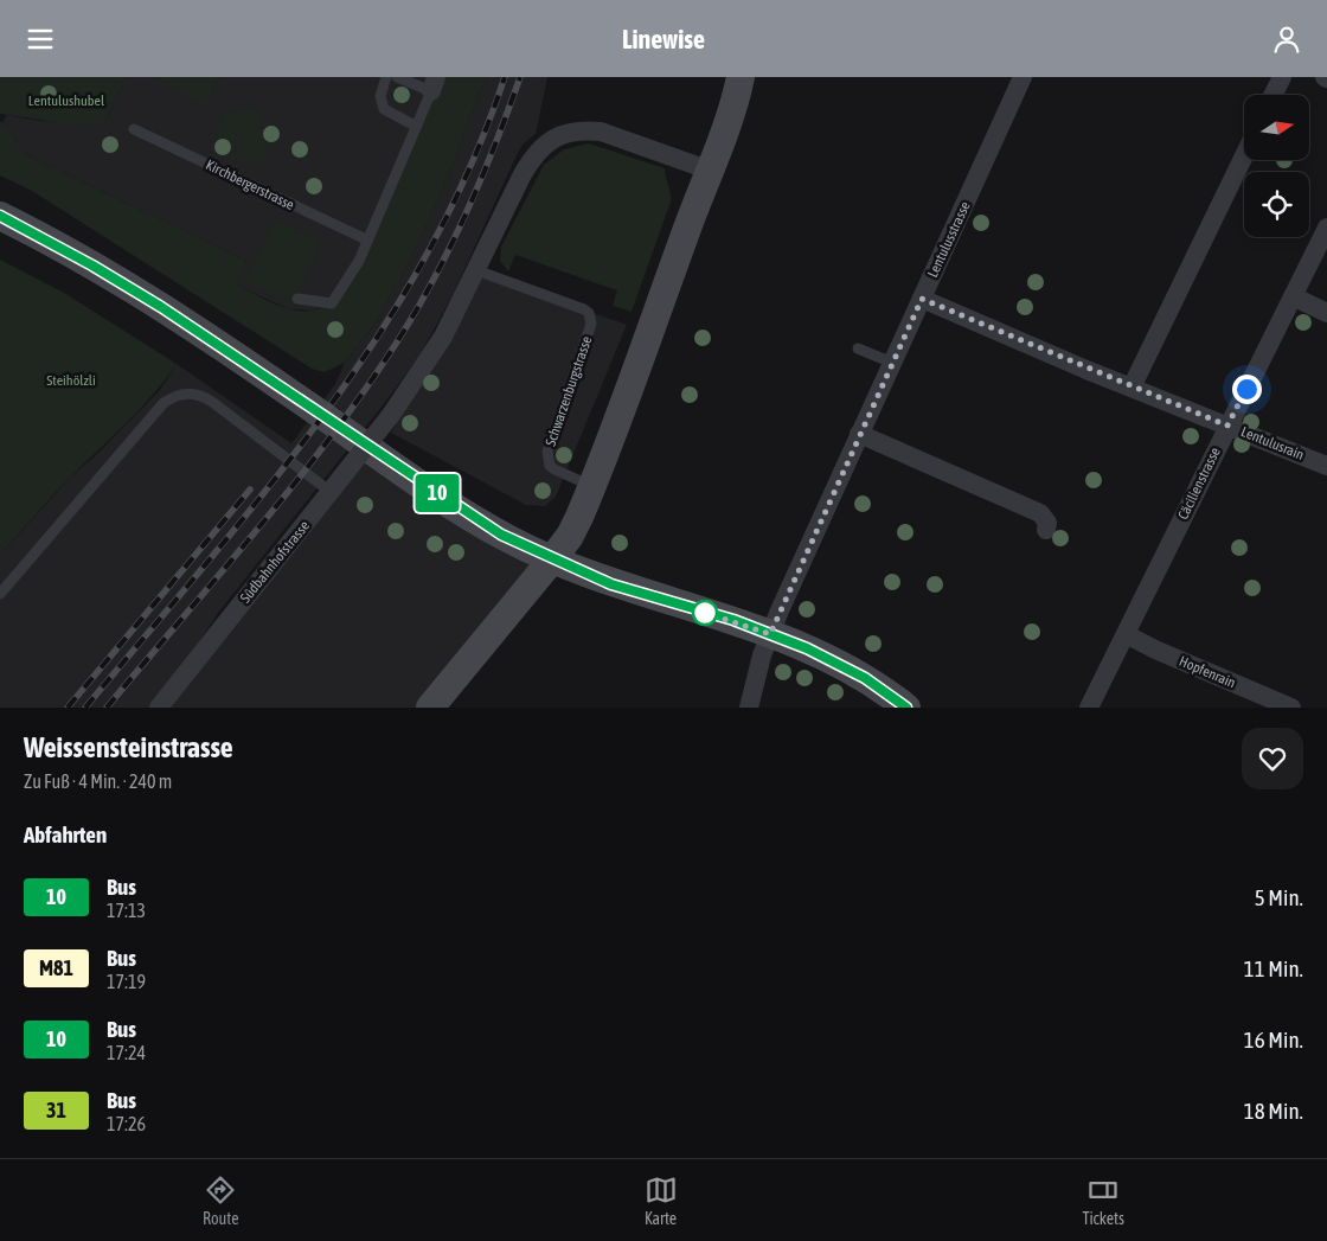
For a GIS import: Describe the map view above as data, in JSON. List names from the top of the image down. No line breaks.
{"streets":{"street":["Lentulusstrasse","Lentulusrain","Cäcilienstrasse","Südbahnhofstrasse","Hopfenrain"],"lane":["Kirchbergerstrasse","Schwarzenburgstrasse"]},"crossings":[["Lentulusstrasse","Lentulusrain"],["Schwarzenburgstrasse","Südbahnhofstrasse"],["Lentulusrain","Cäcilienstrasse"],["Cäcilienstrasse","Hopfenrain"]],"parks":["Lentulushubel","Steihölzli"],"lines":["bus line 10"],"north":"right","page":{"header":"Linewise","on_map":"10","heading":[["Weissensteinstrasse","Zu Fuß · 4 Min. · 240 m"],"Abfahrten"],"list":[{"mark":"10","name":"Bus","note":"17:13","value":"5 Min."},{"mark":"M81","name":"Bus","note":"17:19","value":"11 Min."},{"mark":"10","name":"Bus","note":"17:24","value":"16 Min."},{"mark":"31","name":"Bus","note":"17:26","value":"18 Min."}],"tabs":["Route","Karte","Tickets"]}}
